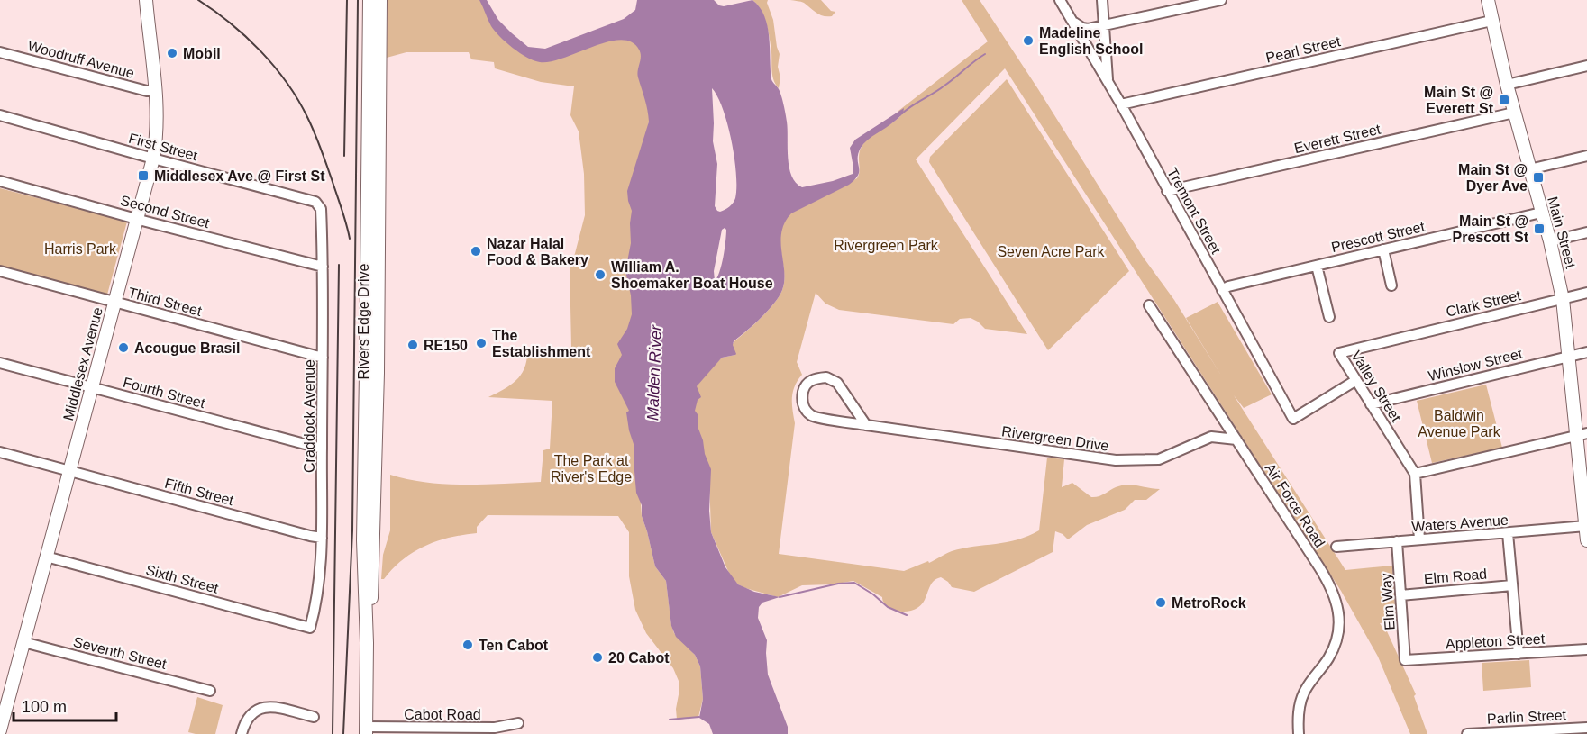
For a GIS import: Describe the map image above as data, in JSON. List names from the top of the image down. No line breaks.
{"streets":{"main road":["Main Street","Rivers Edge Drive","Middlesex Avenue"],"street":["Pearl Street","Woodruff Avenue","Everett Street","First Street","Tremont Street","Second Street","Prescott Street","Third Street","Clark Street","Winslow Street","Valley Street","Fourth Street","Craddock Avenue","Rivergreen Drive","Fifth Street","Air Force Road","Waters Avenue","Elm Road","Sixth Street","Elm Way","Appleton Street","Seventh Street","Cabot Road","Parlin Street"]},"crossings":[["Pearl Street","Tremont Street"],["Pearl Street","Main Street"],["Woodruff Avenue","Middlesex Avenue"],["Everett Street","Tremont Street"],["Everett Street","Main Street"],["First Street","Middlesex Avenue"],["First Street","Craddock Avenue"],["Tremont Street","Prescott Street"],["Tremont Street","Valley Street"],["Second Street","Middlesex Avenue"],["Second Street","Craddock Avenue"],["Main Street","Prescott Street"],["Main Street","Clark Street"],["Main Street","Winslow Street"],["Main Street","Waters Avenue"],["Third Street","Middlesex Avenue"],["Third Street","Craddock Avenue"],["Clark Street","Valley Street"],["Rivers Edge Drive","Cabot Road"],["Middlesex Avenue","Fourth Street"],["Middlesex Avenue","Fifth Street"],["Middlesex Avenue","Sixth Street"],["Middlesex Avenue","Seventh Street"],["Winslow Street","Valley Street"],["Valley Street","Waters Avenue"],["Fourth Street","Craddock Avenue"],["Craddock Avenue","Fifth Street"],["Craddock Avenue","Sixth Street"],["Rivergreen Drive","Air Force Road"],["Waters Avenue","Elm Way"],["Elm Road","Elm Way"],["Elm Way","Appleton Street"]],"water":["Malden River"],"parks":["Rivergreen Park","Harris Park","Seven Acre Park","Baldwin Avenue Park","The Park at River's Edge"],"places":{"other":["Madeline English School","Mobil","Nazar Halal Food & Bakery","William A. Shoemaker Boat House","The Establishment","RE150","Acougue Brasil","MetroRock","Ten Cabot","20 Cabot"],"transit":["Main St @ Everett St","Middlesex Ave @ First St","Main St @ Dyer Ave","Main St @ Prescott St"]},"scale_bar":"100 m"}
